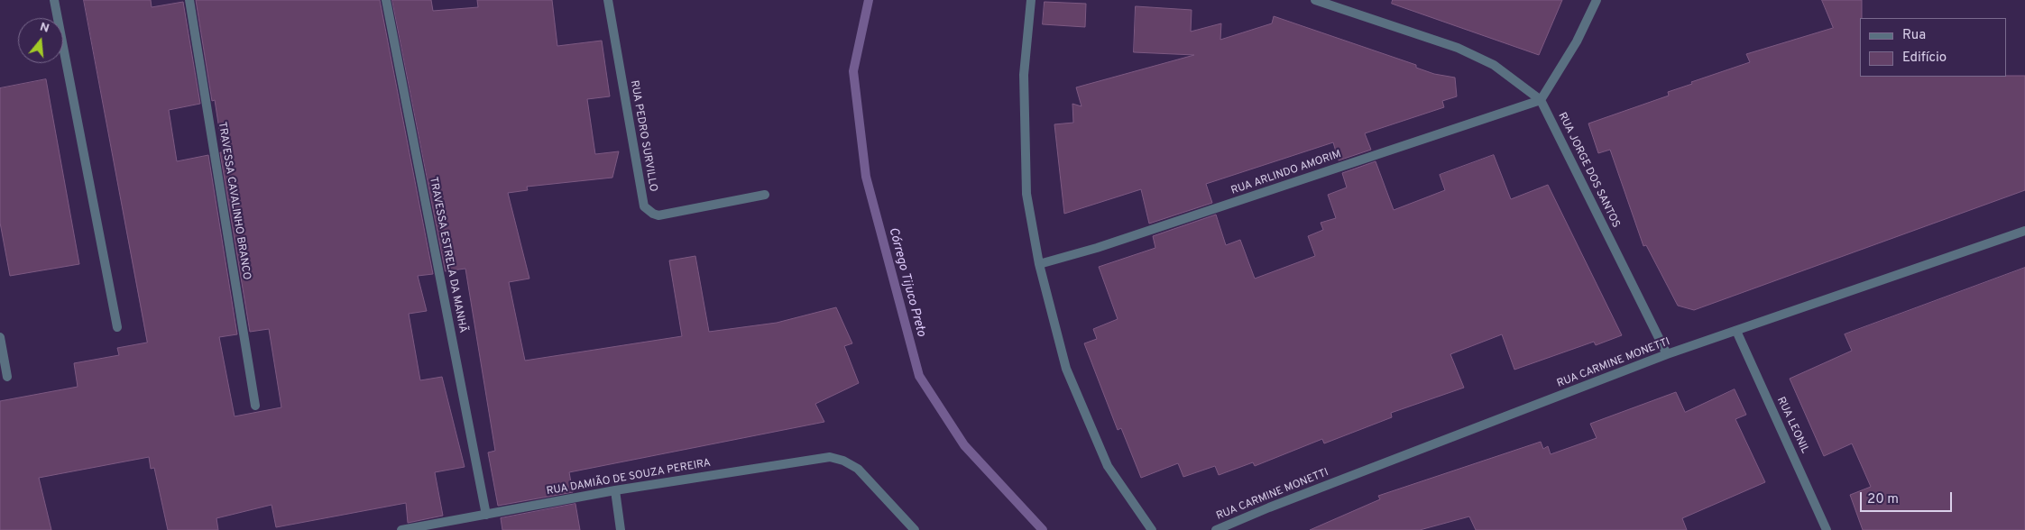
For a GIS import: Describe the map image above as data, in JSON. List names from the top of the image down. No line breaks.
{"streets":{"street":["RUA PEDRO SURVILLO","RUA JORGE DOS SANTOS","RUA ARLINDO AMORIM","TRAVESSA CAVALINHO BRANCO","TRAVESSA ESTRELA DA MANHÃ","RUA CARMINE MONETTI","RUA LEONIL","RUA DAMIÃO DE SOUZA PEREIRA"]},"crossings":[["RUA JORGE DOS SANTOS","RUA ARLINDO AMORIM"],["RUA JORGE DOS SANTOS","RUA CARMINE MONETTI"],["TRAVESSA ESTRELA DA MANHÃ","RUA DAMIÃO DE SOUZA PEREIRA"],["RUA CARMINE MONETTI","RUA LEONIL"]],"water":["Córrego Tijuco Preto"],"legend":["Rua","Edifício"],"scale_bar":"20 m","north":"top"}
